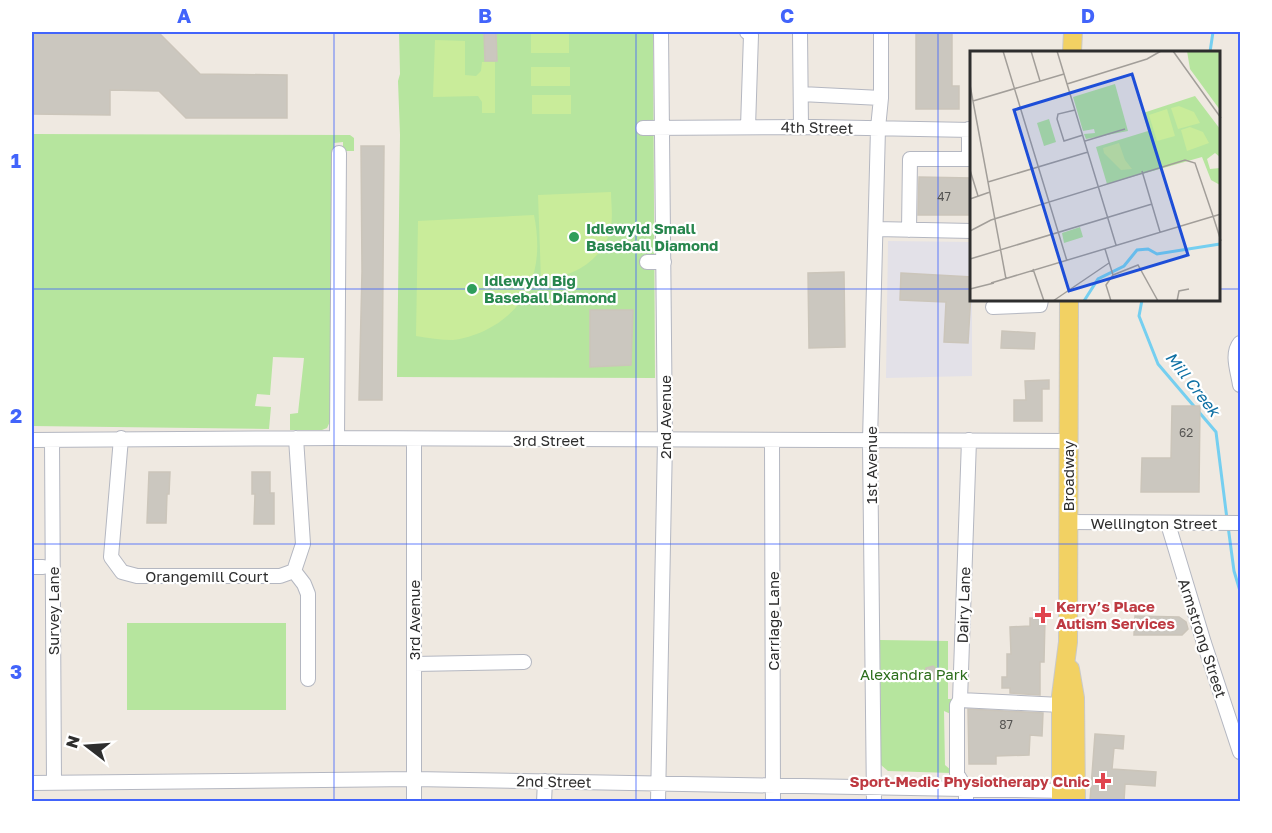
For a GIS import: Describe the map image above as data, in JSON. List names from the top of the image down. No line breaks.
{"streets":{"main road":["Broadway"],"street":["4th Street","2nd Avenue","3rd Street","1st Avenue","Wellington Street","Orangemill Court","Dairy Lane","Survey Lane","3rd Avenue","Carriage Lane","Armstrong Street","2nd Street"]},"crossings":[["4th Street","2nd Avenue"],["4th Street","1st Avenue"],["2nd Avenue","3rd Street"],["2nd Avenue","2nd Street"],["3rd Street","1st Avenue"],["3rd Street","Broadway"],["3rd Street","Orangemill Court"],["3rd Street","Dairy Lane"],["3rd Street","Survey Lane"],["3rd Street","3rd Avenue"],["3rd Street","Carriage Lane"],["1st Avenue","2nd Street"],["Broadway","Wellington Street"],["Broadway","2nd Street"],["Wellington Street","Armstrong Street"],["Dairy Lane","2nd Street"],["Survey Lane","2nd Street"],["3rd Avenue","2nd Street"],["Carriage Lane","2nd Street"]],"water":["Mill Creek"],"parks":["Alexandra Park"],"places":{"other":["Idlewyld Small Baseball Diamond","Idlewyld Big Baseball Diamond"],"health":["Kerry’s Place Autism Services","Sport-Medic Physiotherapy Clnic"]},"house_numbers":["47","62","87"],"north":"left","grid":{"columns":["A","B","C","D"],"rows":["1","2","3"]}}
